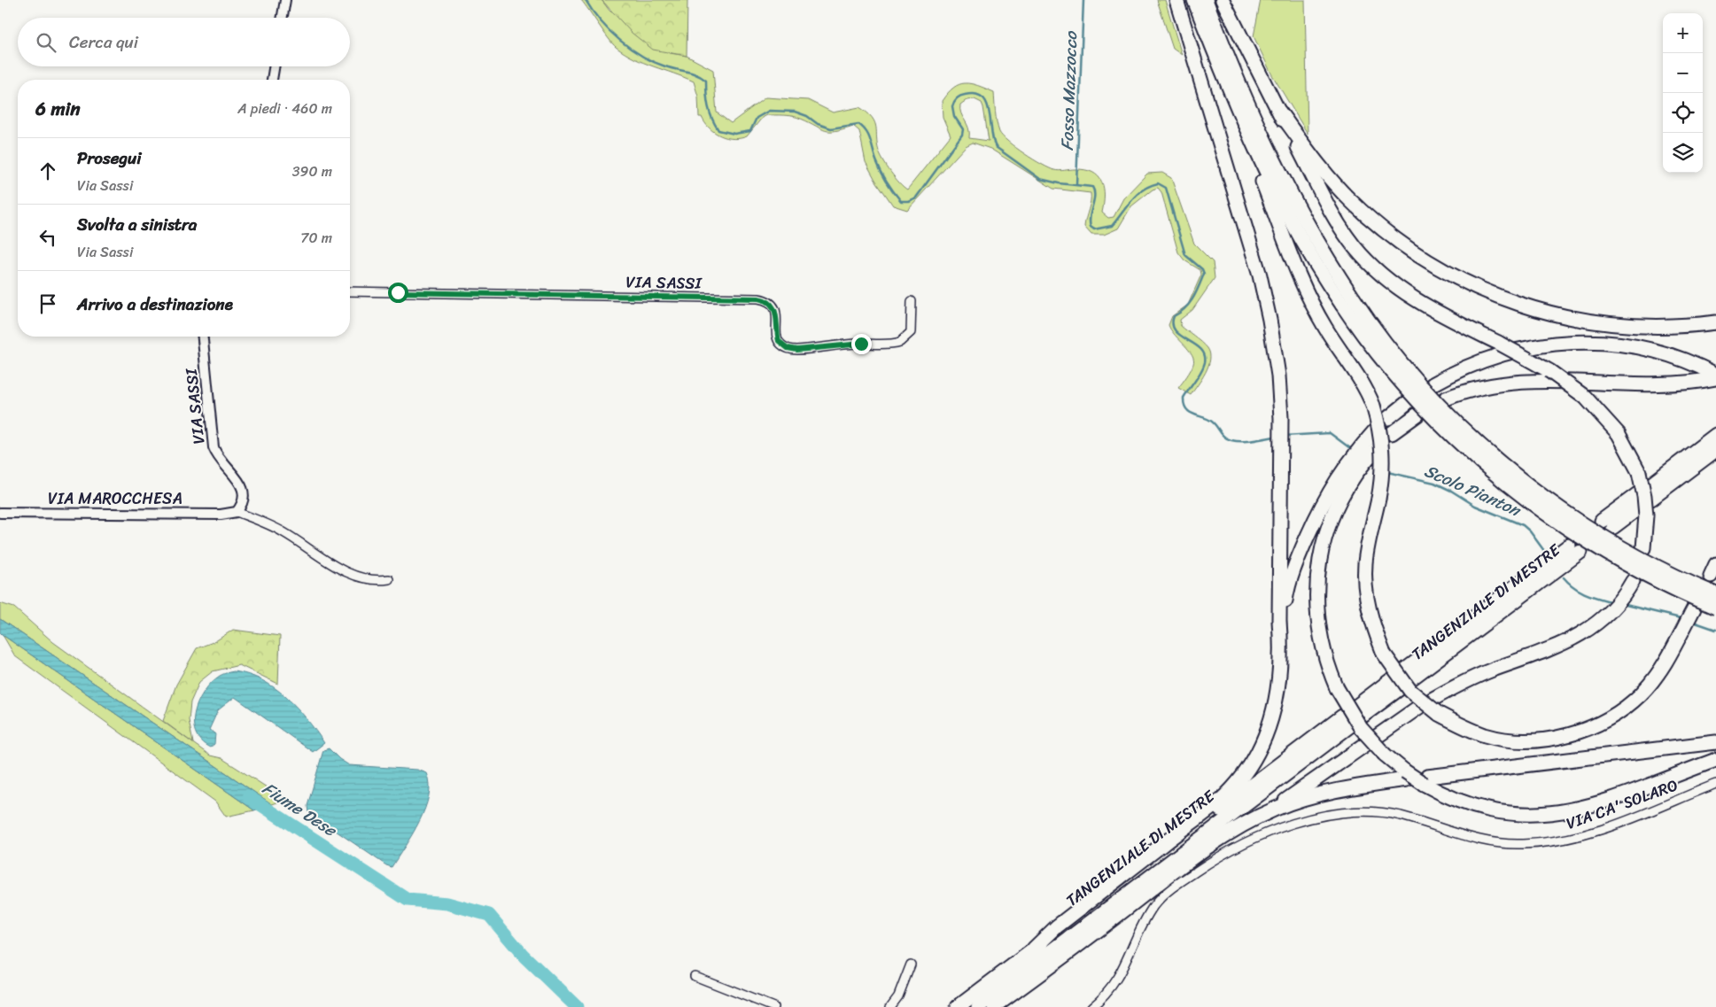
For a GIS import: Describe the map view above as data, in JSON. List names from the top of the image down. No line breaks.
{"streets":{"highway":["TANGENZIALE DI MESTRE"],"street":["VIA SASSI","VIA MAROCCHESA","VIA CA' SOLARO"]},"crossings":[["VIA SASSI","VIA MAROCCHESA"]],"water":["Fosso Mazzocco","Scolo Pianton","Fiume Dese"],"page":{"map_buttons":["+","−"],"search":"Cerca qui","heading":["6 min","A piedi · 460 m"],"list":[["Prosegui","Via Sassi","390 m"],["Svolta a sinistra","Via Sassi","70 m"],"Arrivo a destinazione"]}}
